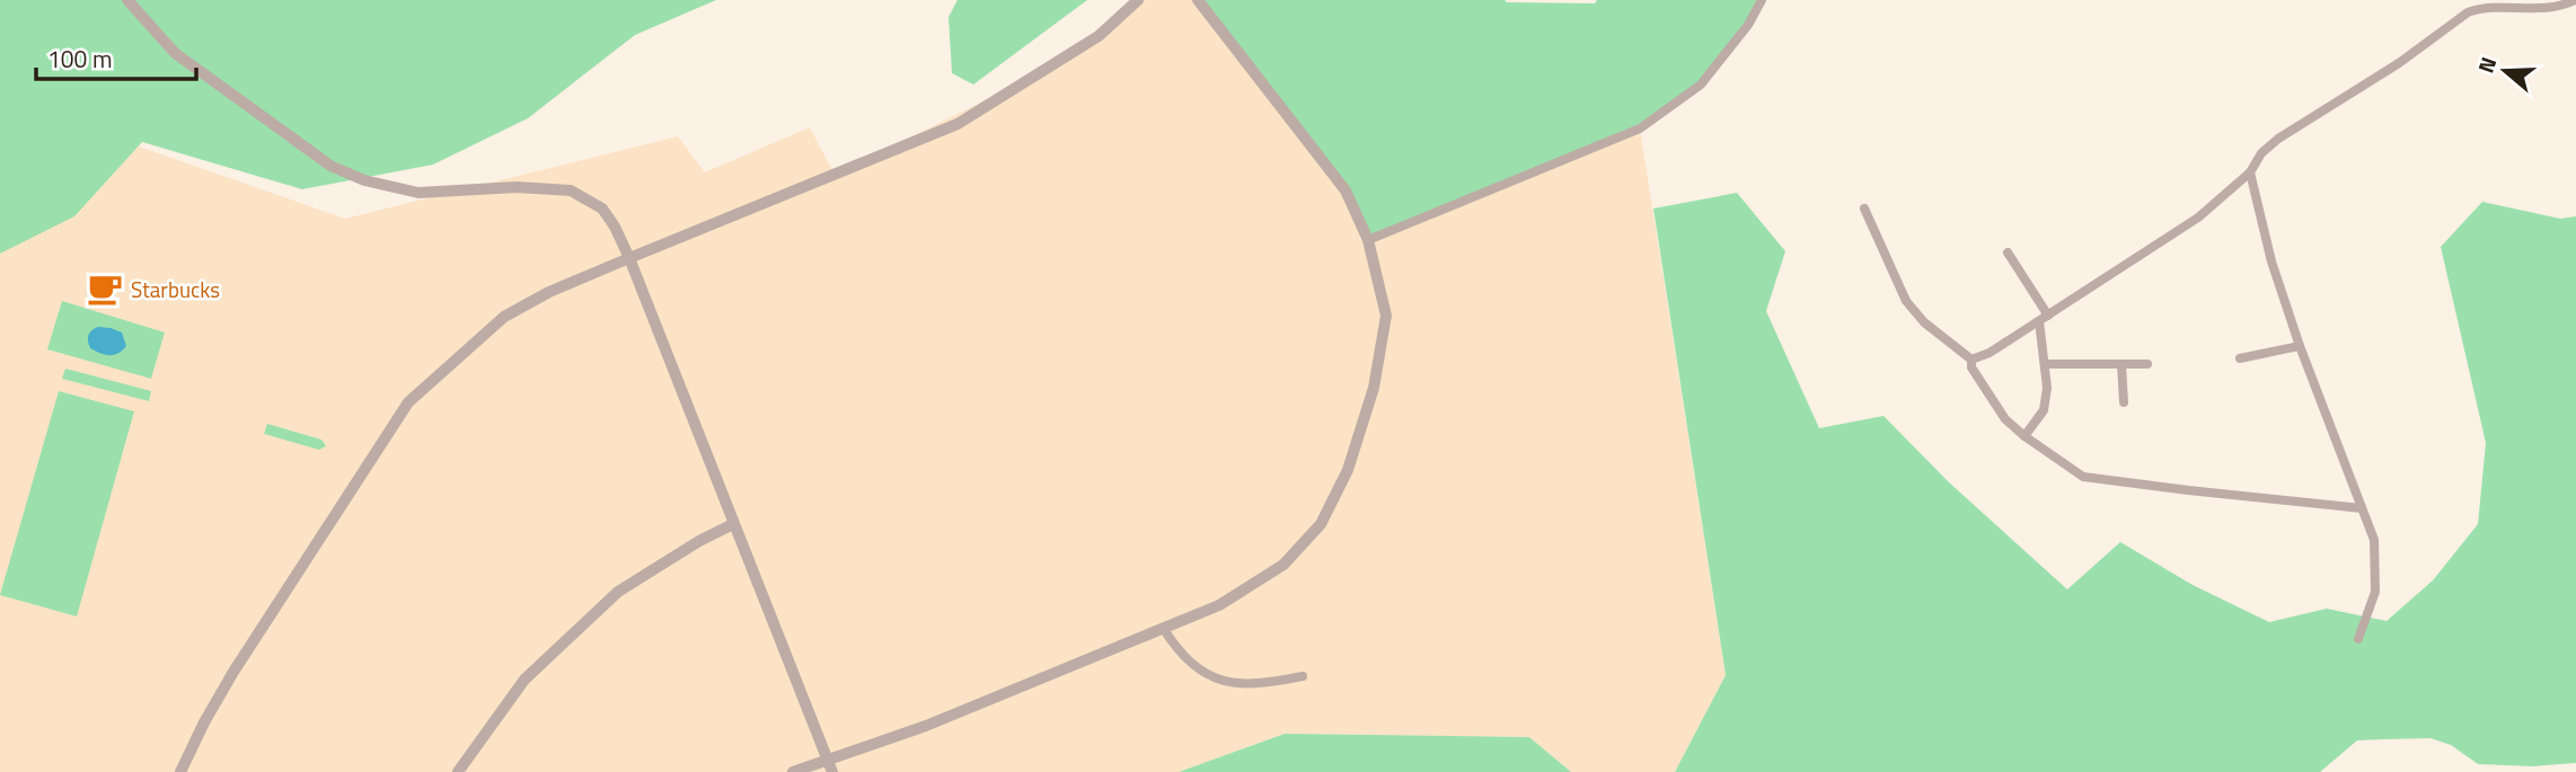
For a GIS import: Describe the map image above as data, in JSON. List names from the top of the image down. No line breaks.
{"places":{"cafe":["Starbucks"]},"scale_bar":"100 m","north":"left"}
